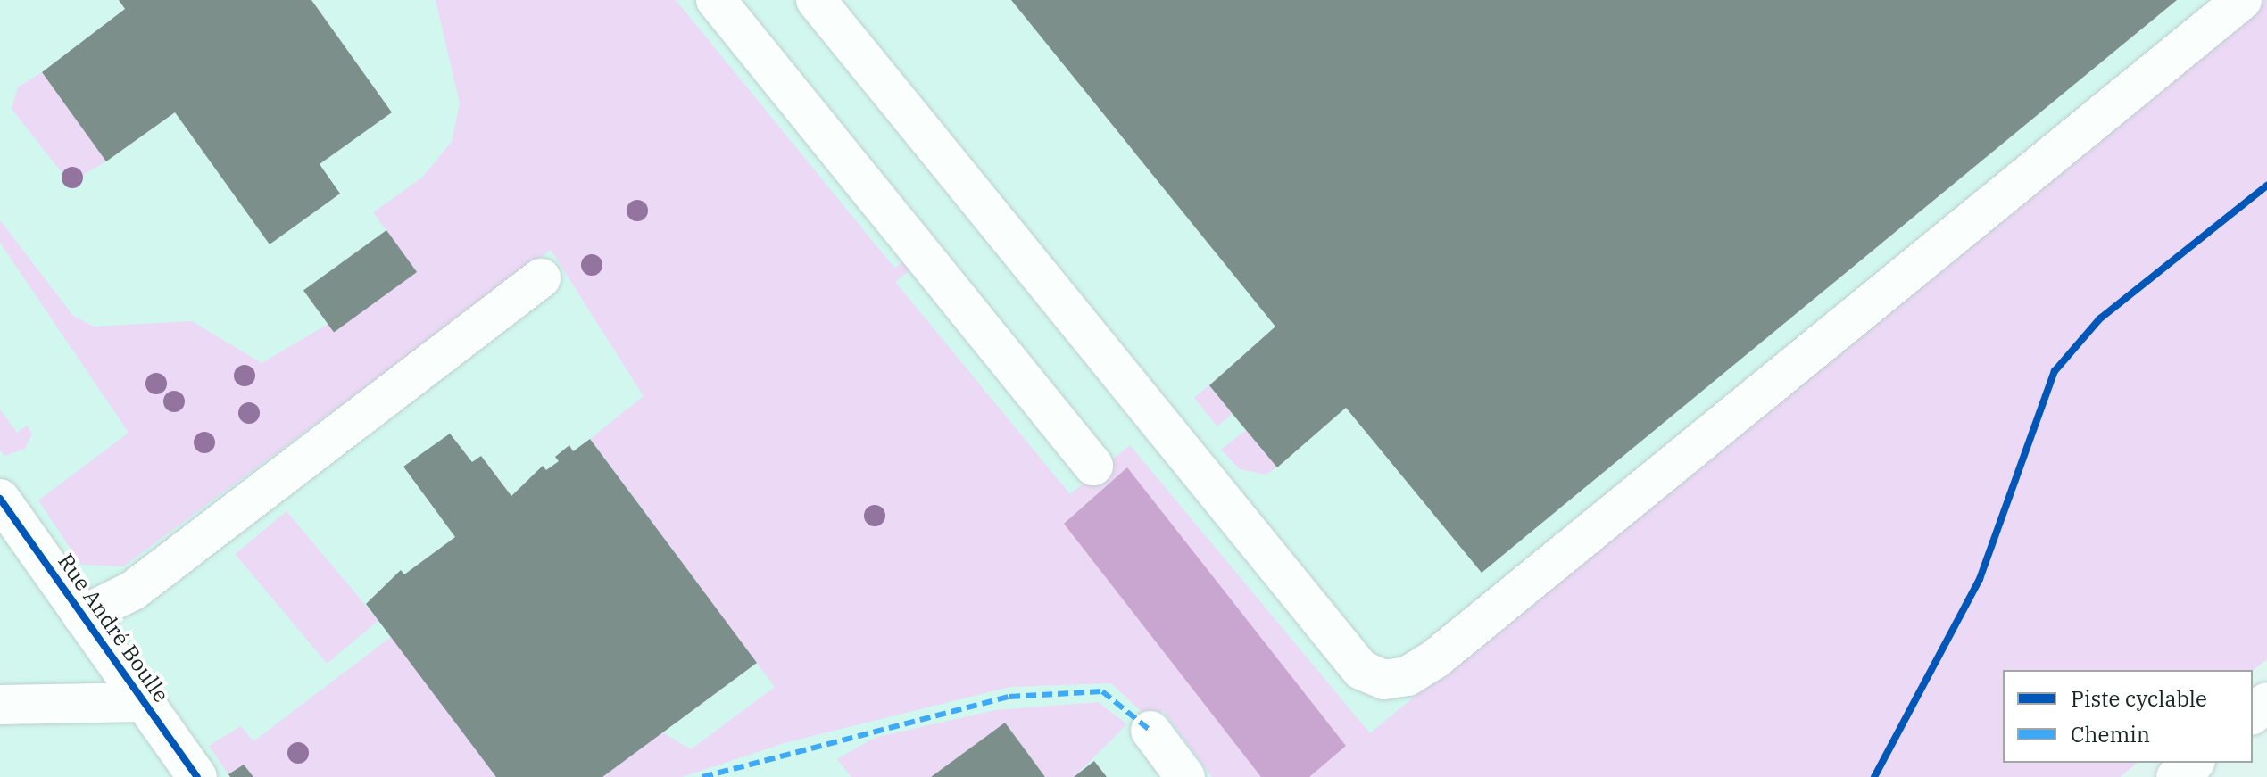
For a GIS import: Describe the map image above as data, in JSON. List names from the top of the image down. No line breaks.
{"streets":{"street":["Rue André Boulle"]},"legend":["Piste cyclable","Chemin"]}
